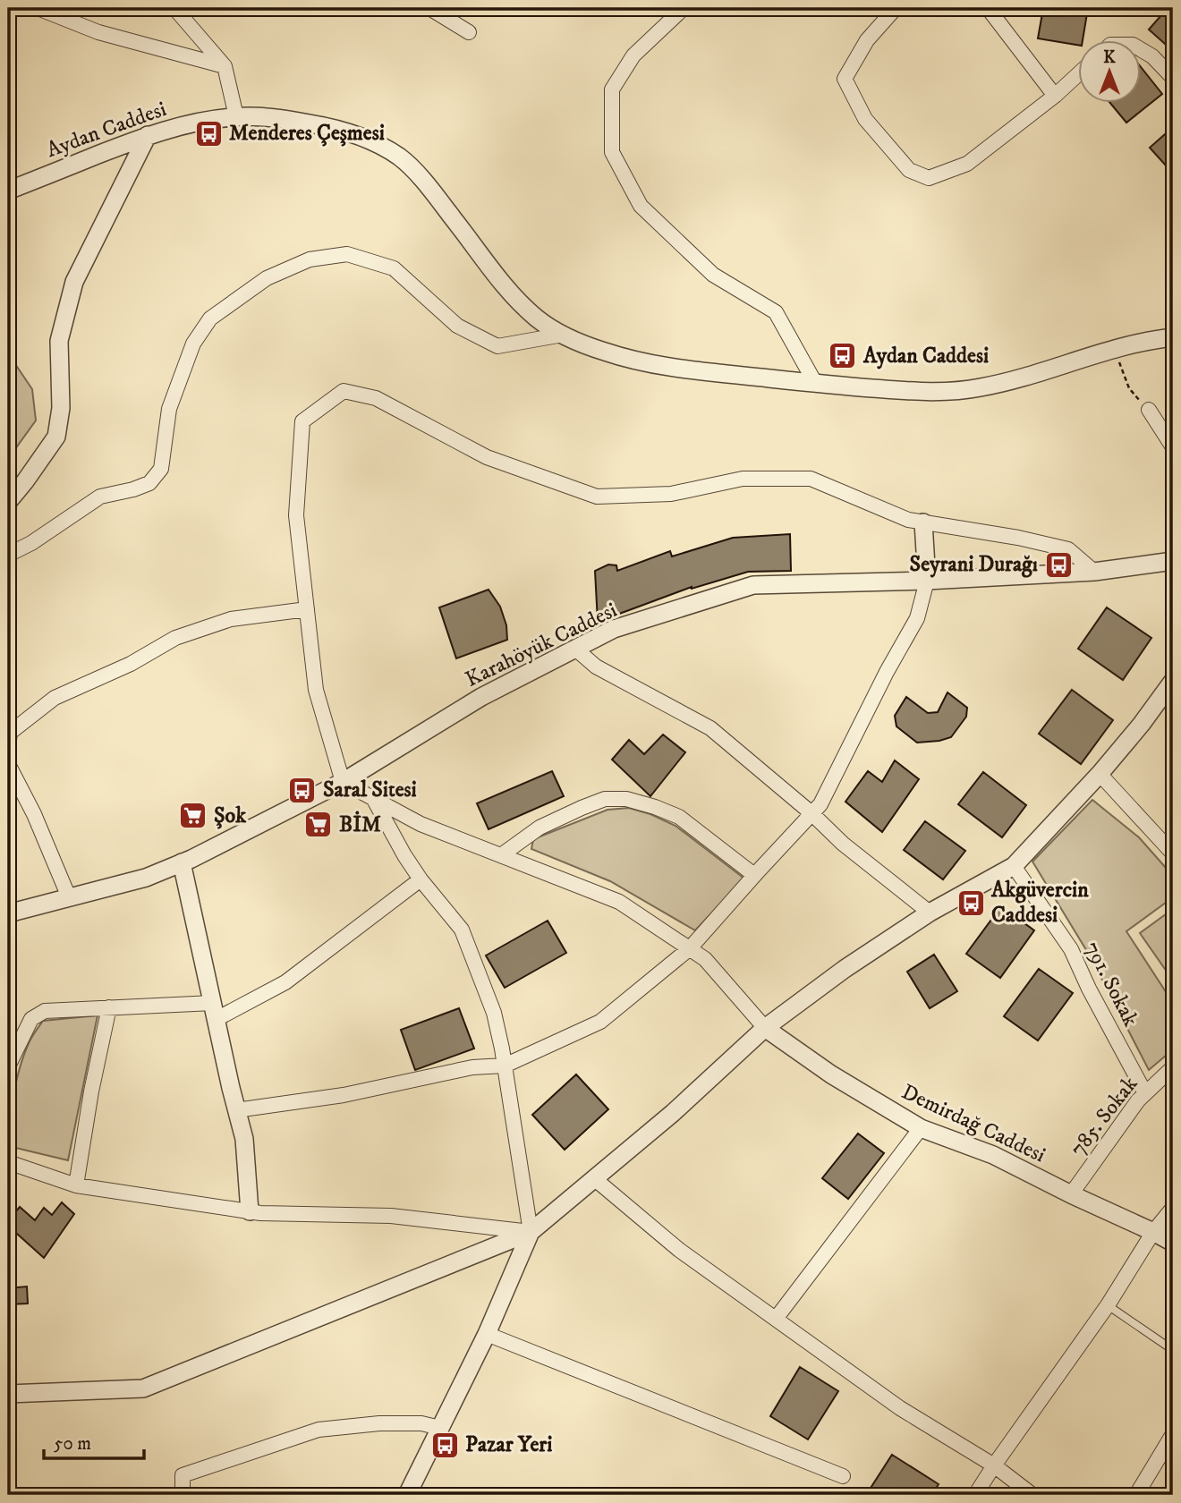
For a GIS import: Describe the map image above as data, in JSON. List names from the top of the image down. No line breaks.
{"streets":{"street":["Aydan Caddesi","Karahöyük Caddesi","791. Sokak","785. Sokak","Demirdağ Caddesi"]},"crossings":[["791. Sokak","785. Sokak"],["785. Sokak","Demirdağ Caddesi"]],"places":{"bus stop":["Menderes Çeşmesi","Aydan Caddesi","Seyrani Durağı","Saral Sitesi","Akgüvercin Caddesi","Pazar Yeri"],"supermarket":["Şok","BİM"]},"scale_bar":"50 m","north":"top"}
